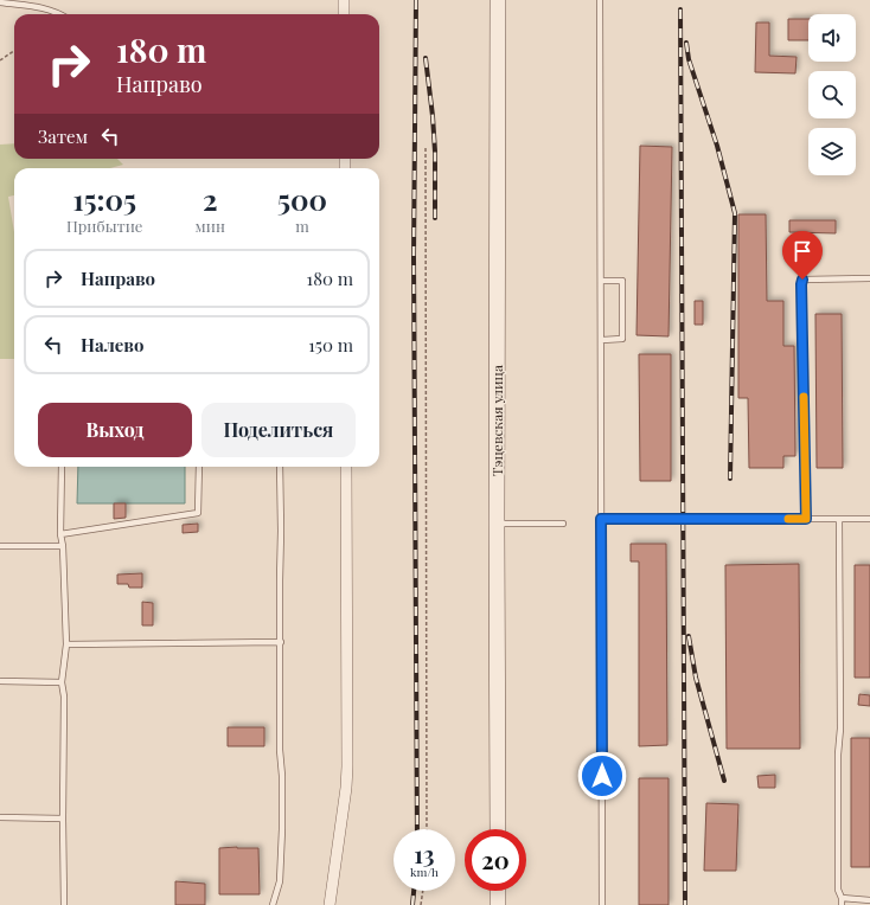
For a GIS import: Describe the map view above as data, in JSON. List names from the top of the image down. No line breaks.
{"streets":{"street":["Тэцевская улица"]},"page":{"turn":["180 m","Направо"],"then":"Затем","eta":["15:05","Прибытие","2","мин","500","m"],"list":[{"name":"Направо","value":"180 m"},{"name":"Налево","value":"150 m"}],"buttons":["Выход","Поделиться"],"speed":"13 km/h","limit":"20"}}
